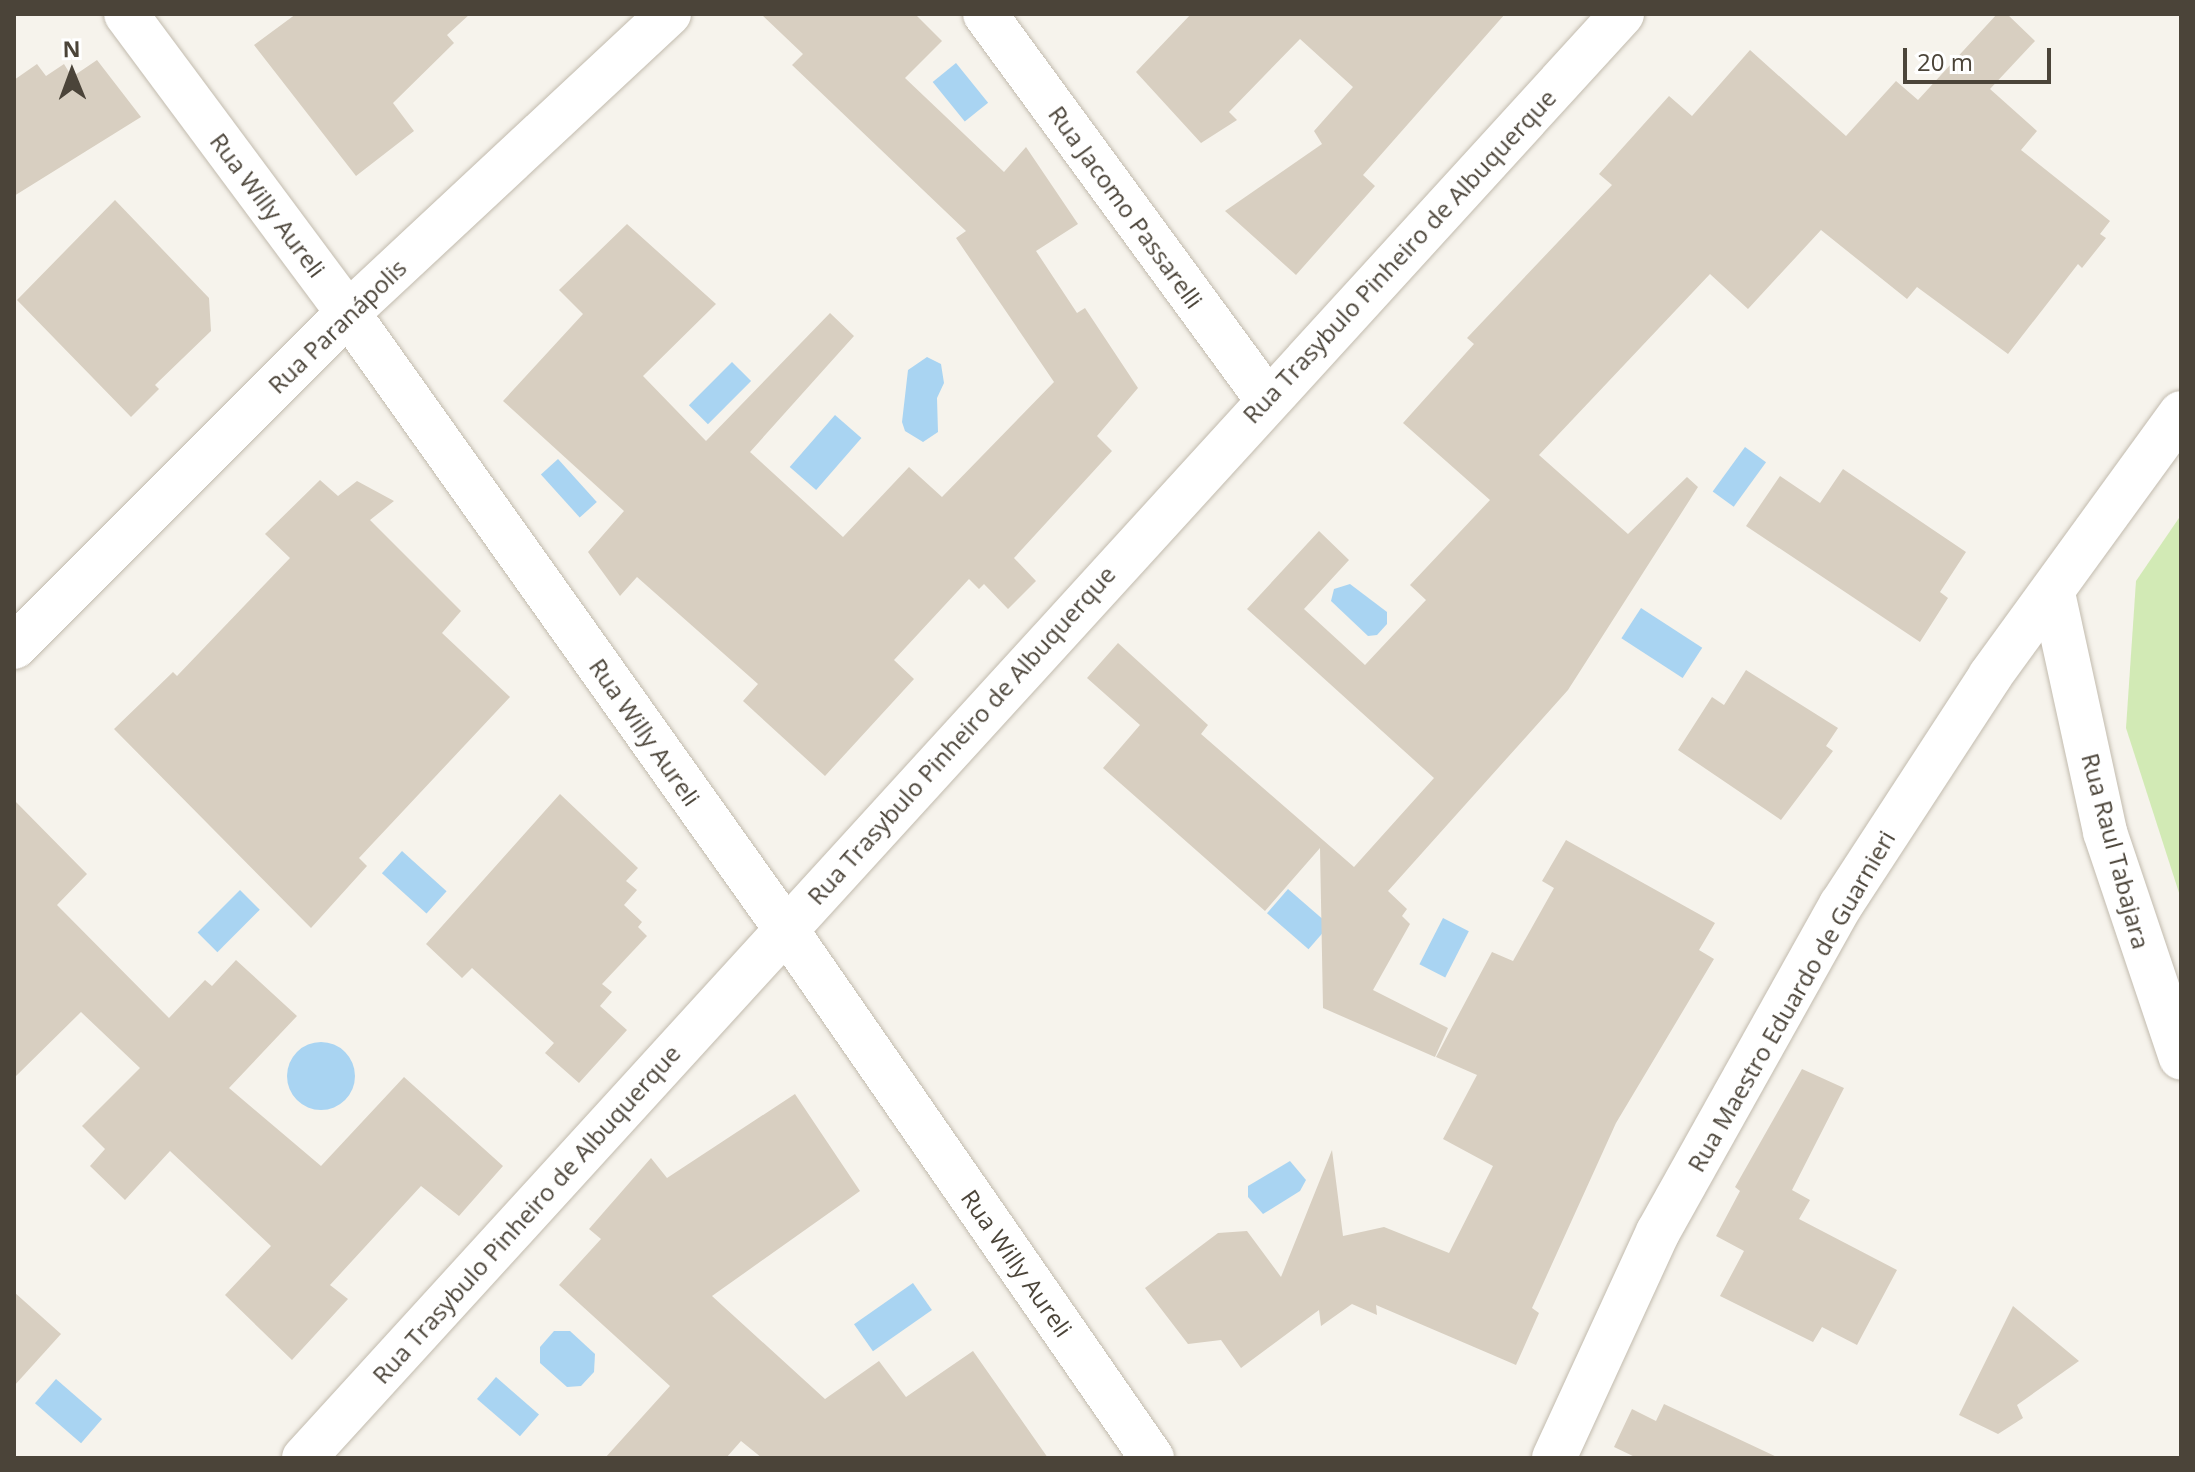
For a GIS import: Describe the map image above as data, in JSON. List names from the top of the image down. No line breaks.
{"streets":{"street":["Rua Willy Aureli","Rua Jacomo Passarelli","Rua Trasybulo Pinheiro de Albuquerque","Rua Paranápolis","Rua Raul Tabajara","Rua Maestro Eduardo de Guarnieri"]},"crossings":[["Rua Willy Aureli","Rua Trasybulo Pinheiro de Albuquerque"],["Rua Willy Aureli","Rua Paranápolis"],["Rua Jacomo Passarelli","Rua Trasybulo Pinheiro de Albuquerque"],["Rua Raul Tabajara","Rua Maestro Eduardo de Guarnieri"]],"scale_bar":"20 m","north":"top"}
